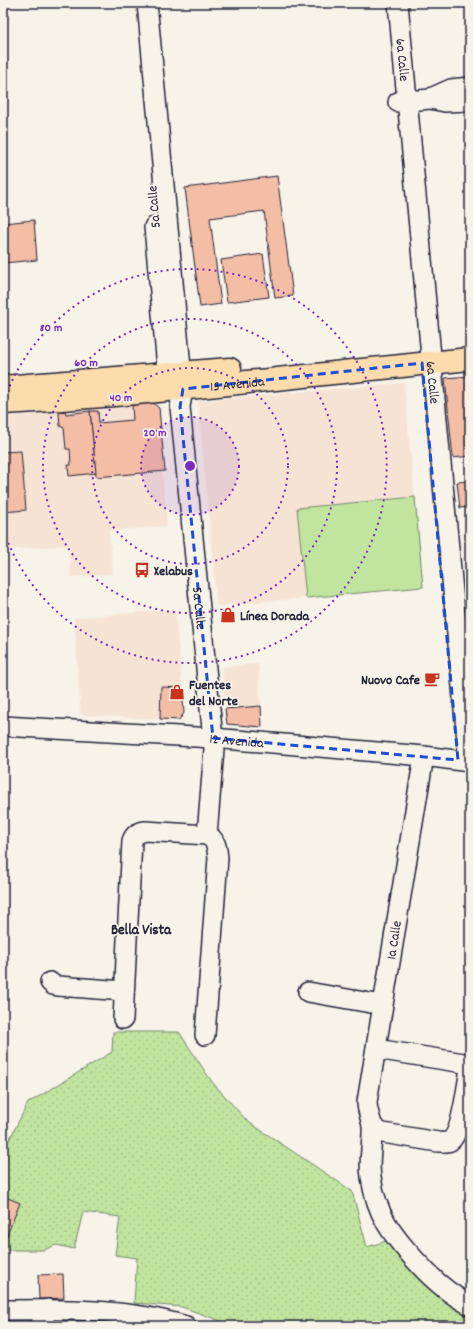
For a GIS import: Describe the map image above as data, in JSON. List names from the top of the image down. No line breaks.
{"streets":{"main road":["13 Avenida"],"street":["6a Calle","5a Calle","12 Avenida","1a Calle"]},"crossings":[["6a Calle","13 Avenida"],["6a Calle","12 Avenida"],["5a Calle","13 Avenida"],["5a Calle","12 Avenida"],["12 Avenida","1a Calle"]],"districts":["Bella Vista"],"places":{"bus stop":["Xelabus"],"shop":["Línea Dorada","Fuentes del Norte"],"cafe":["Nuovo Cafe"]},"rings":["80 m","60 m","40 m","20 m"]}
